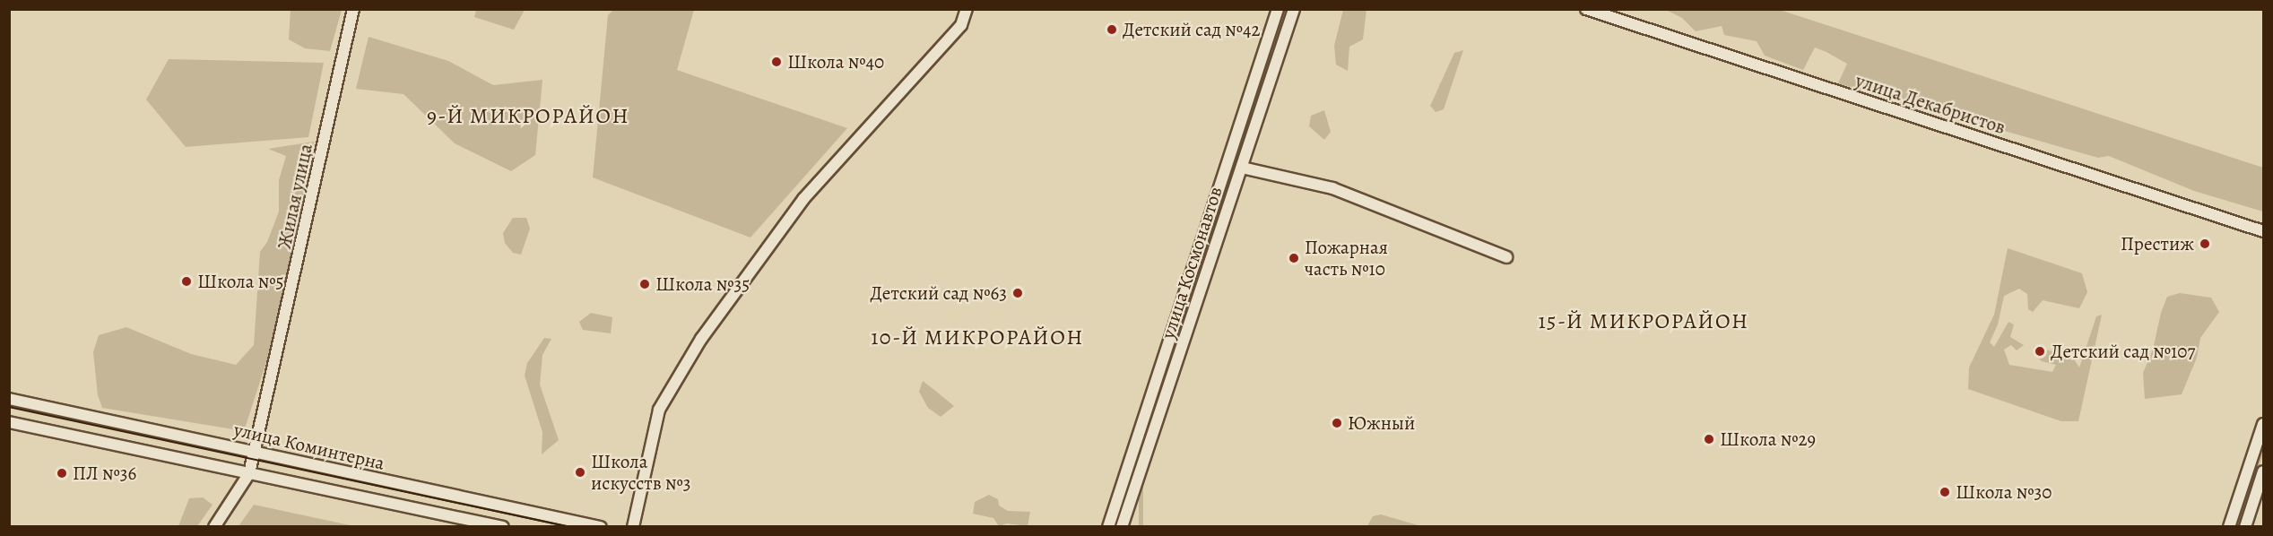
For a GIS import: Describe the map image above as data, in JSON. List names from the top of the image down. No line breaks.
{"streets":{"street":["улица Декабристов","Жилая улица","улица Космонавтов","улица Коминтерна"]},"crossings":[["Жилая улица","улица Коминтерна"]],"districts":["9-Й МИКРОРАЙОН","15-Й МИКРОРАЙОН","10-Й МИКРОРАЙОН"],"places":["Детский сад №42","Школа №40","Престиж","Пожарная часть №10","Школа №5","Школа №35","Детский сад №63","Детский сад №107","Южный","Школа №29","Школа искусств №3","ПЛ №36","Школа №30"]}
